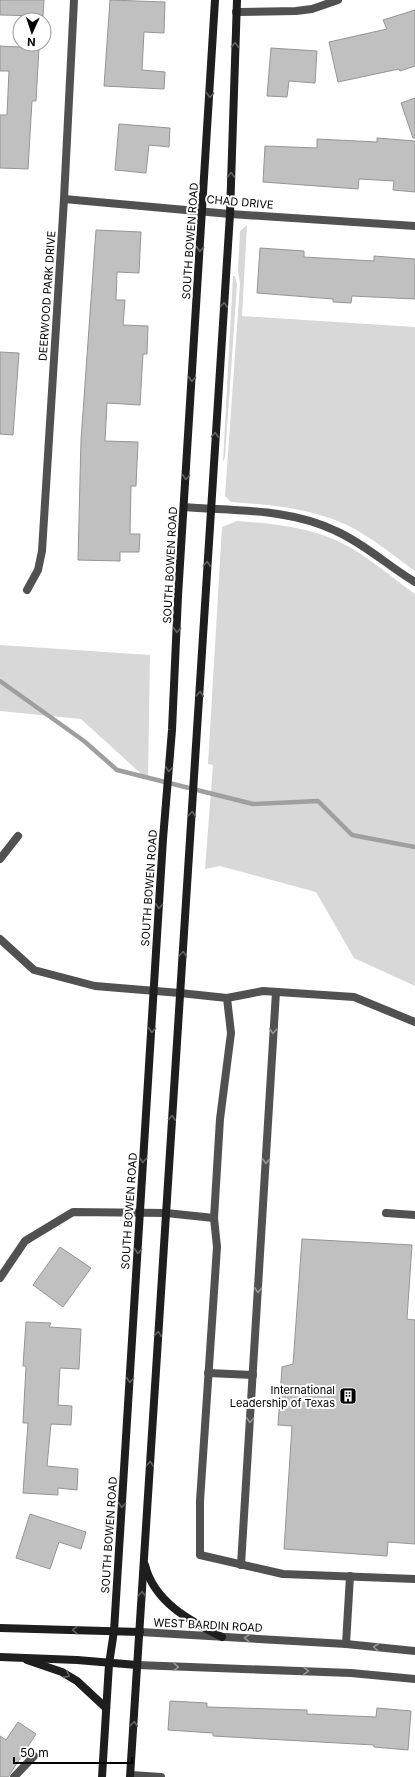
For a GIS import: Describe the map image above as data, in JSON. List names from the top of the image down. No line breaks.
{"streets":{"main road":["SOUTH BOWEN ROAD","WEST BARDIN ROAD"],"street":["CHAD DRIVE","DEERWOOD PARK DRIVE"]},"crossings":[["CHAD DRIVE","SOUTH BOWEN ROAD"],["CHAD DRIVE","DEERWOOD PARK DRIVE"],["SOUTH BOWEN ROAD","WEST BARDIN ROAD"]],"places":{"building":["International Leadership of Texas"]},"scale_bar":"50 m","north":"bottom"}
